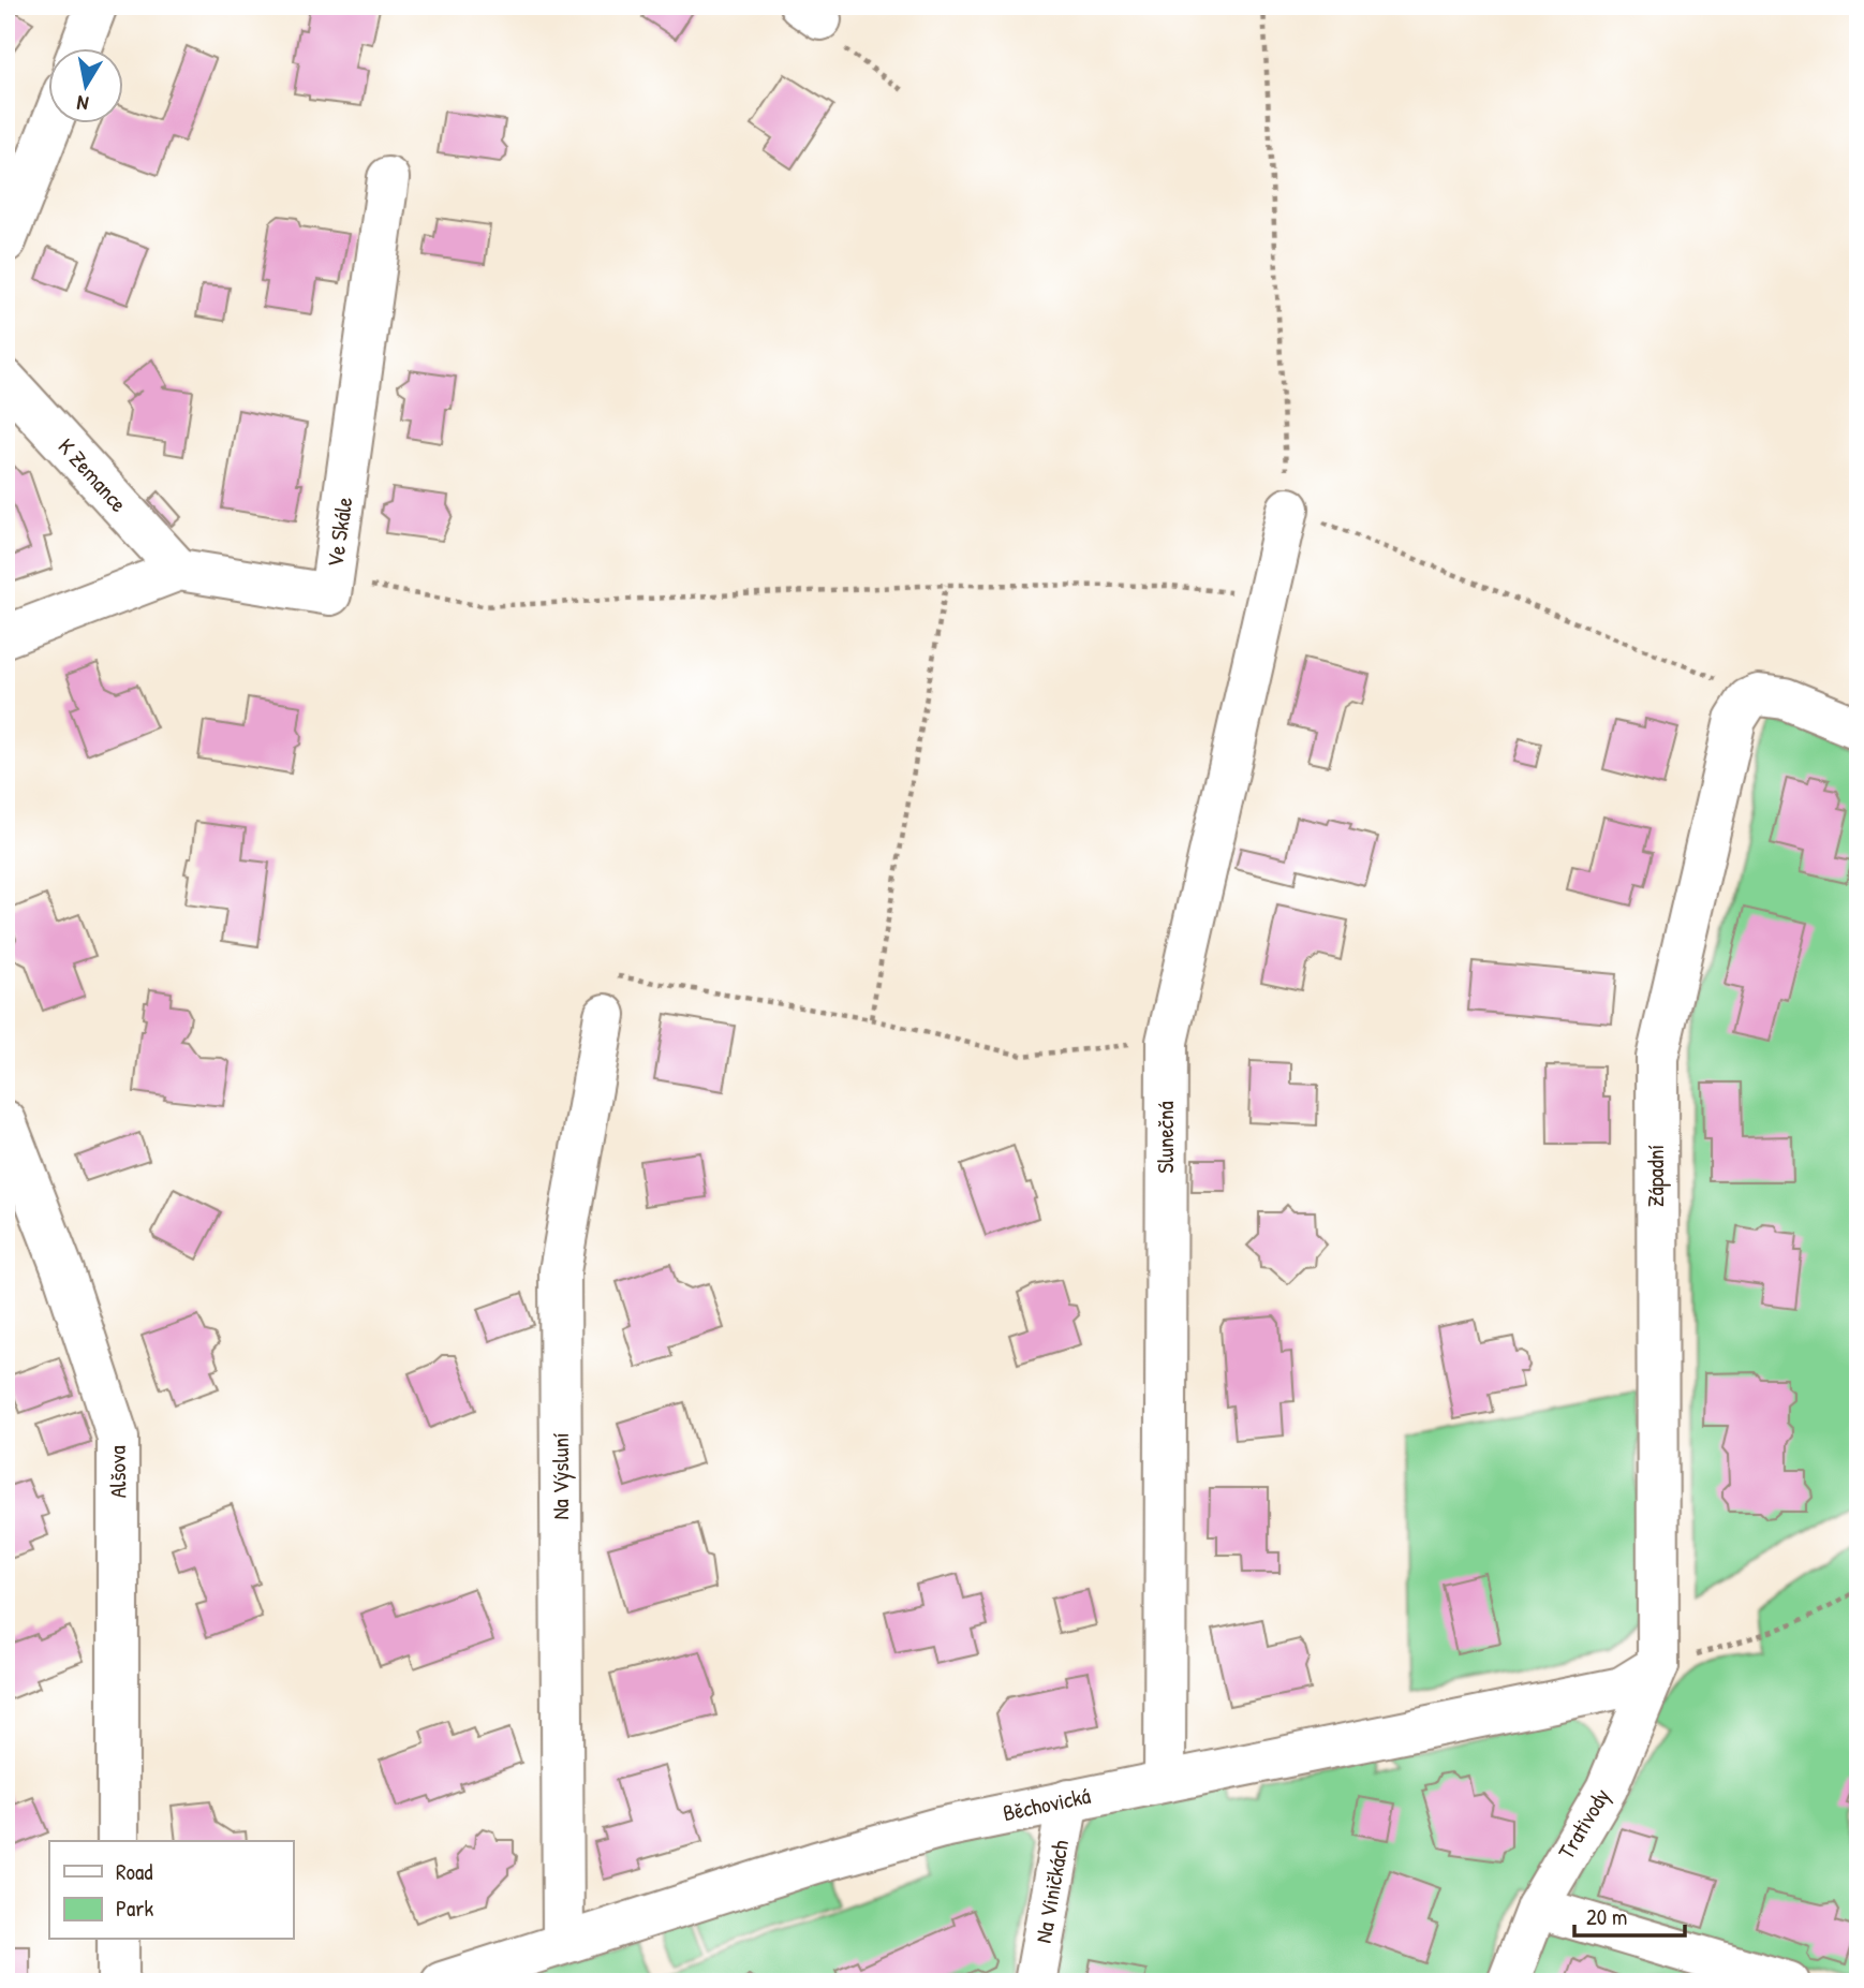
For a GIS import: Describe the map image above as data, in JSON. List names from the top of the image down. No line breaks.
{"streets":{"street":["K Zemance","Ve Skále","Slunečná","Západní","Alšova","Na Výsluní","Běchovická","Trativody","Na Viničkách"]},"crossings":[["K Zemance","Ve Skále"],["Slunečná","Běchovická"],["Západní","Běchovická"],["Západní","Trativody"],["Na Výsluní","Běchovická"],["Běchovická","Trativody"],["Běchovická","Na Viničkách"]],"legend":["Road","Park"],"scale_bar":"20 m","north":"bottom"}
